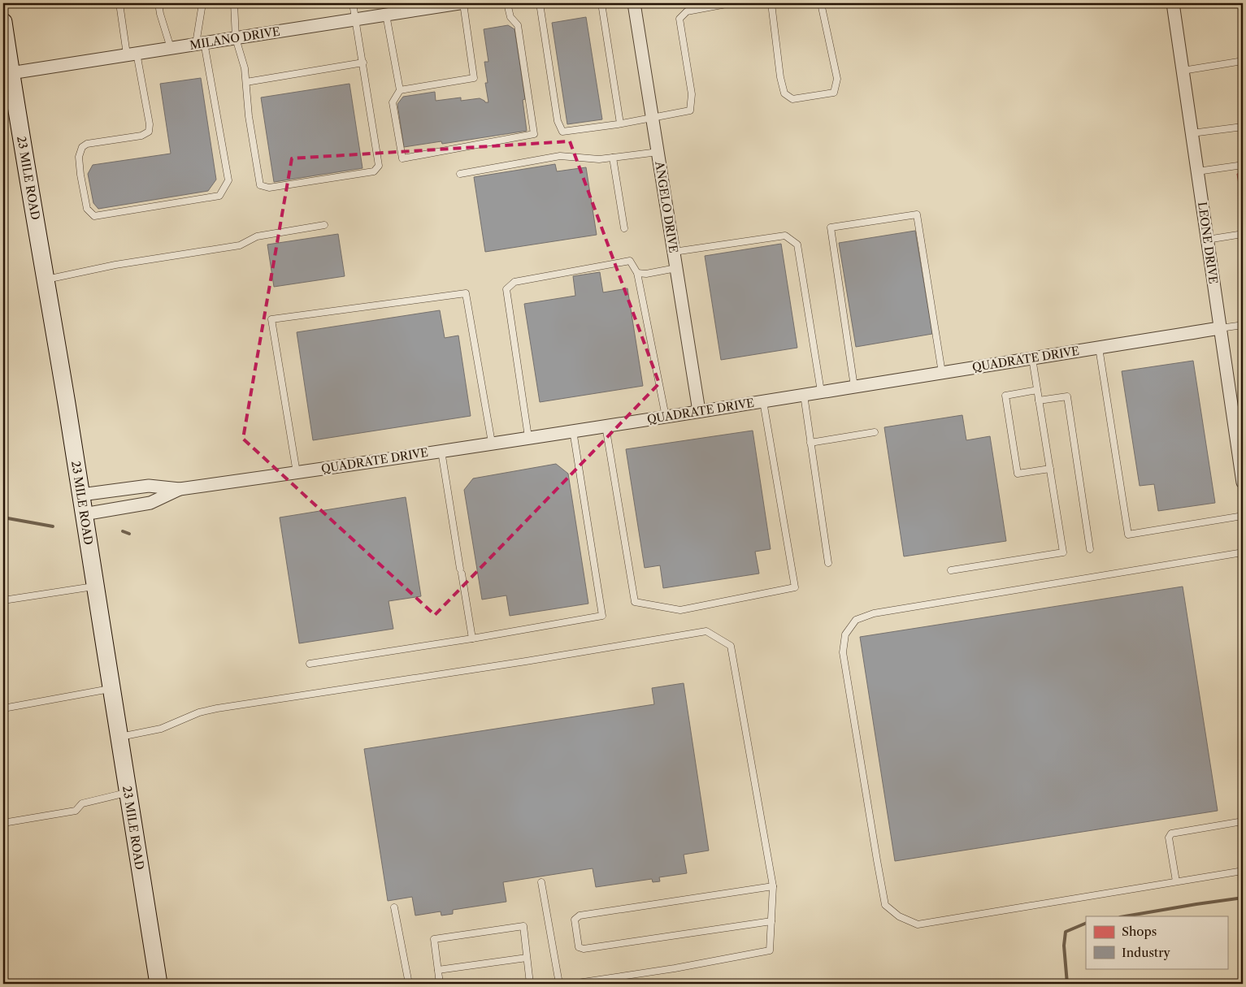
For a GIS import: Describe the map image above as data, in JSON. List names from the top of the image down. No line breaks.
{"streets":{"main road":["23 MILE ROAD"],"street":["MILANO DRIVE","ANGELO DRIVE","LEONE DRIVE","QUADRATE DRIVE"]},"crossings":[["MILANO DRIVE","23 MILE ROAD"],["23 MILE ROAD","QUADRATE DRIVE"],["ANGELO DRIVE","QUADRATE DRIVE"],["LEONE DRIVE","QUADRATE DRIVE"]],"legend":["Shops","Industry"]}
